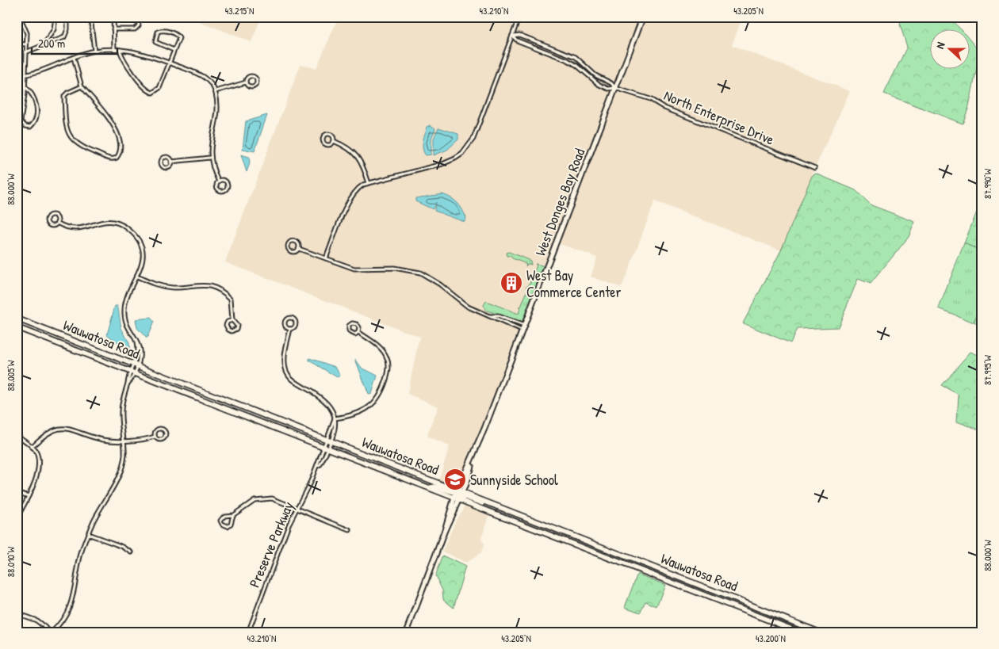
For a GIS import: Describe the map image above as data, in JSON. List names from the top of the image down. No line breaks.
{"streets":{"main road":["Wauwatosa Road"],"street":["North Enterprise Drive","West Donges Bay Road","Preserve Parkway"]},"crossings":[["North Enterprise Drive","West Donges Bay Road"],["West Donges Bay Road","Wauwatosa Road"],["Wauwatosa Road","Preserve Parkway"]],"places":{"building":["West Bay Commerce Center"],"school or university":["Sunnyside School"]},"scale_bar":"200 m","north":"left","coordinates":["43.215°N","43.210°N","43.205°N","87.990°W","88.000°W","87.995°W","88.005°W","88.010°W","43.200°N"]}
